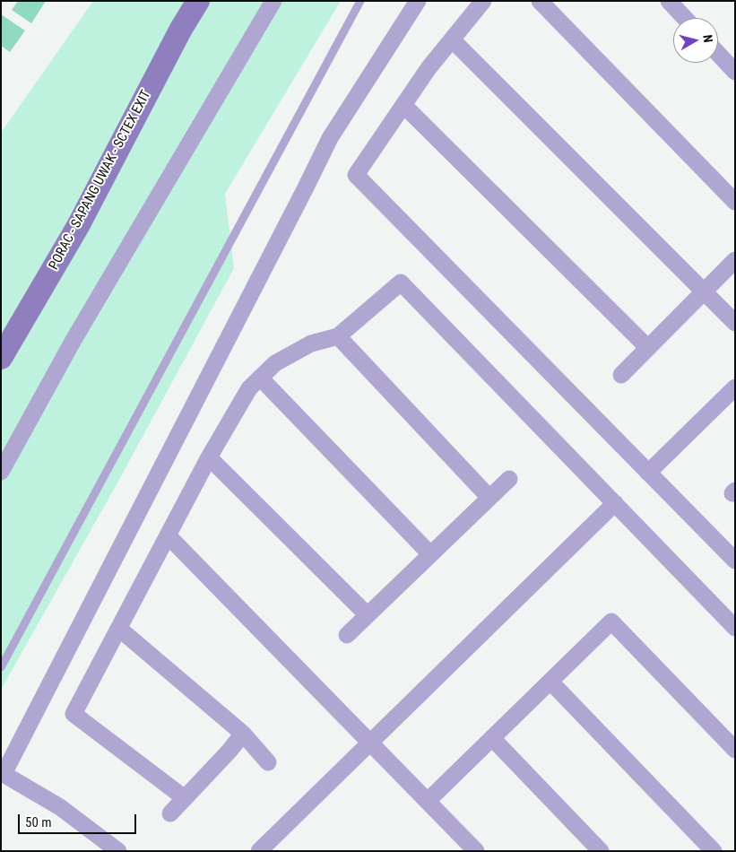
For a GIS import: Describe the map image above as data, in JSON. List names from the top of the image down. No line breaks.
{"streets":{"main road":["PORAC - SAPANG UWAK - SCTEX EXIT"]},"scale_bar":"50 m","north":"right"}
